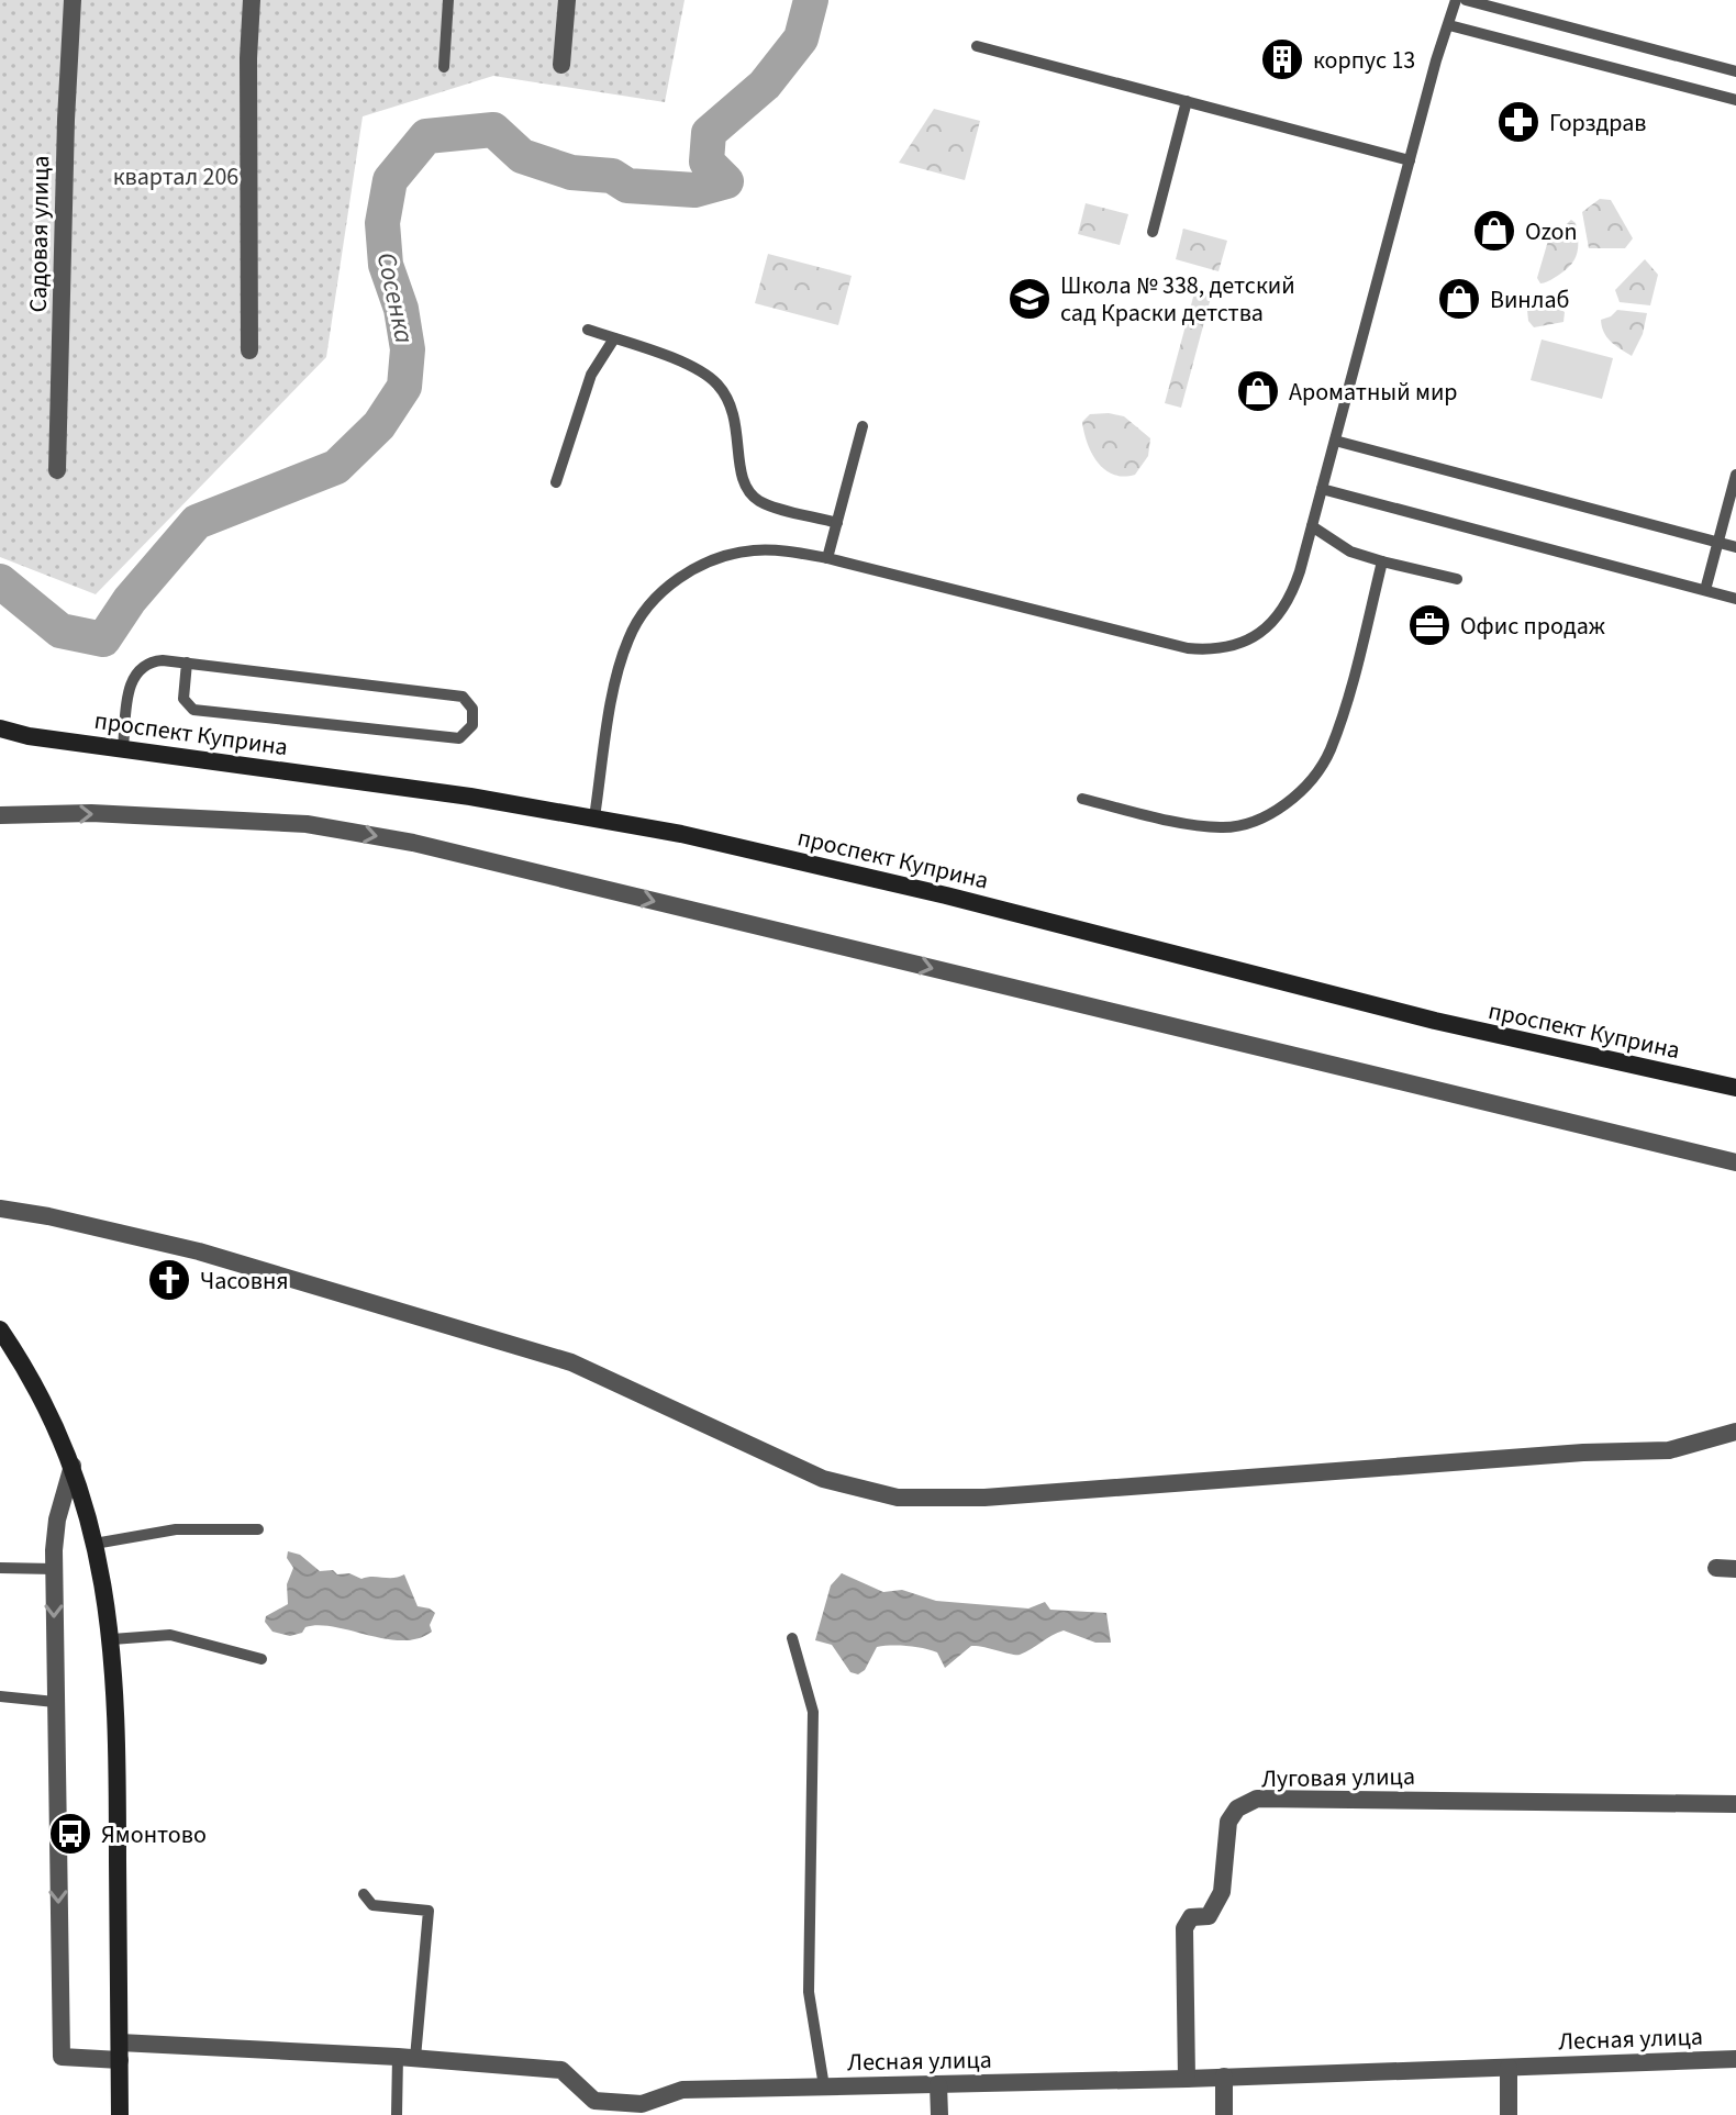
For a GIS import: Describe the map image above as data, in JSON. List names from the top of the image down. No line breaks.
{"streets":{"main road":["проспект Куприна"],"street":["Садовая улица","Луговая улица","Лесная улица"]},"crossings":[["Луговая улица","Лесная улица"]],"water":["Сосенка"],"parks":["квартал 206"],"places":{"building":["корпус 13"],"pharmacy":["Горздрав"],"shop":["Ozon","Винлаб","Ароматный мир"],"school or university":["Школа № 338, детский сад Краски детства"],"office":["Офис продаж"],"church":["Часовня"],"bus stop":["Ямонтово"]}}
